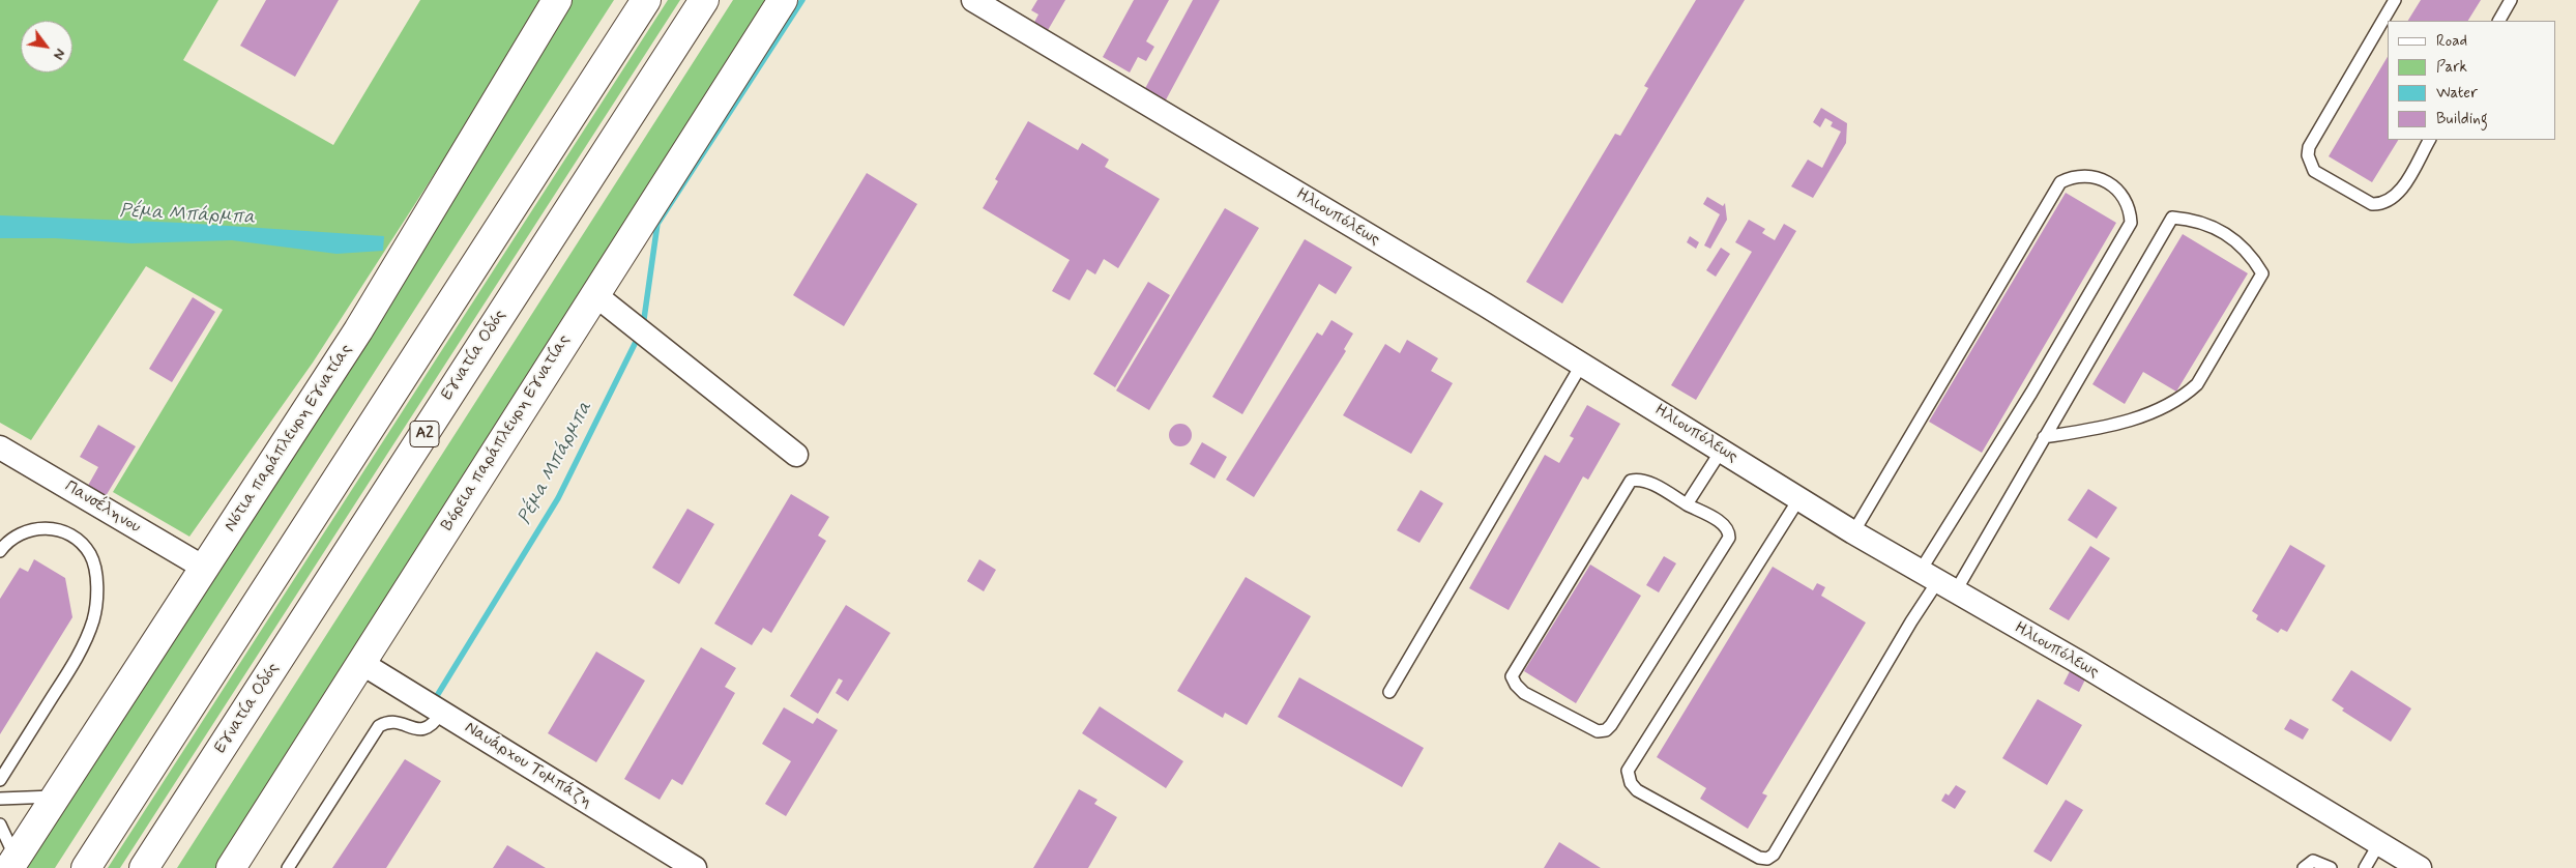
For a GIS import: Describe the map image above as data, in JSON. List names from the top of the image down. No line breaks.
{"streets":{"main road":["Εγνατία Οδός","Βόρεια παράπλευρη Εγνατίας","Α2","Νότια παράπλευρη Εγνατίας"],"street":["Ηλιουπόλεως","Πανσέληνου","Ναυάρχου Τομπάζη"]},"crossings":[["Βόρεια παράπλευρη Εγνατίας","Ναυάρχου Τομπάζη"],["Νότια παράπλευρη Εγνατίας","Πανσέληνου"]],"water":["Ρέμα Μπάρμπα"],"legend":["Road","Park","Water","Building"],"north":"bottom right"}
